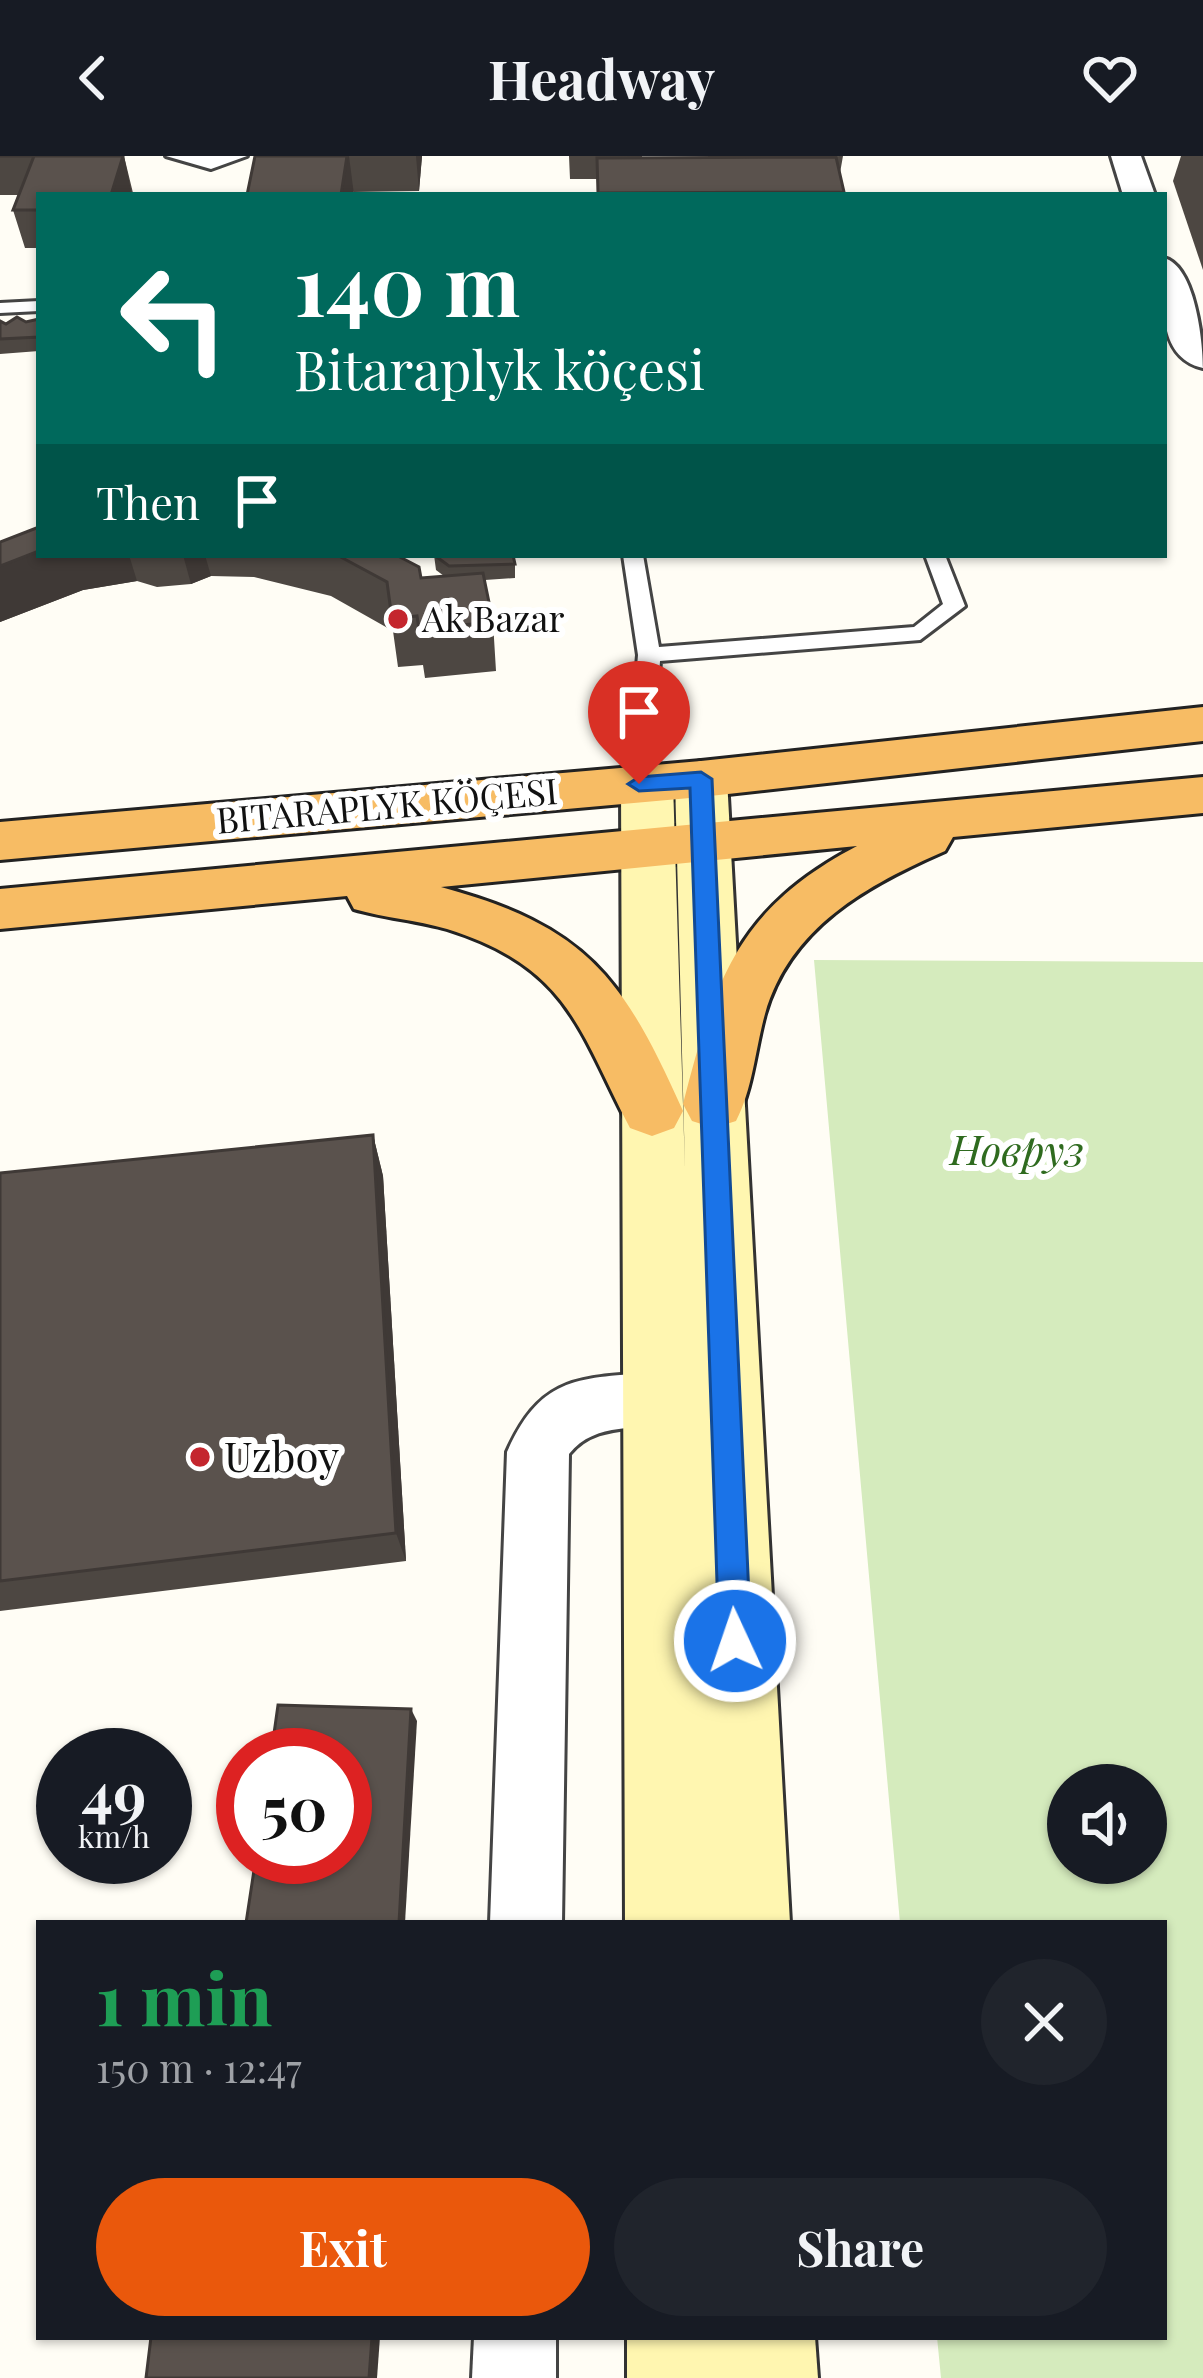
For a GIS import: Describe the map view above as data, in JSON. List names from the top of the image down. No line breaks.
{"streets":{"highway":["BITARAPLYK KÖÇESI"]},"parks":["Новруз"],"places":["Ak Bazar","Uzboy"],"page":{"header":"Headway","turn":["140 m","Bitaraplyk köçesi"],"then":"Then","speed":"49 km/h","limit":"50","heading":["1 min","150 m · 12:47"],"buttons":["Exit","Share"]}}
